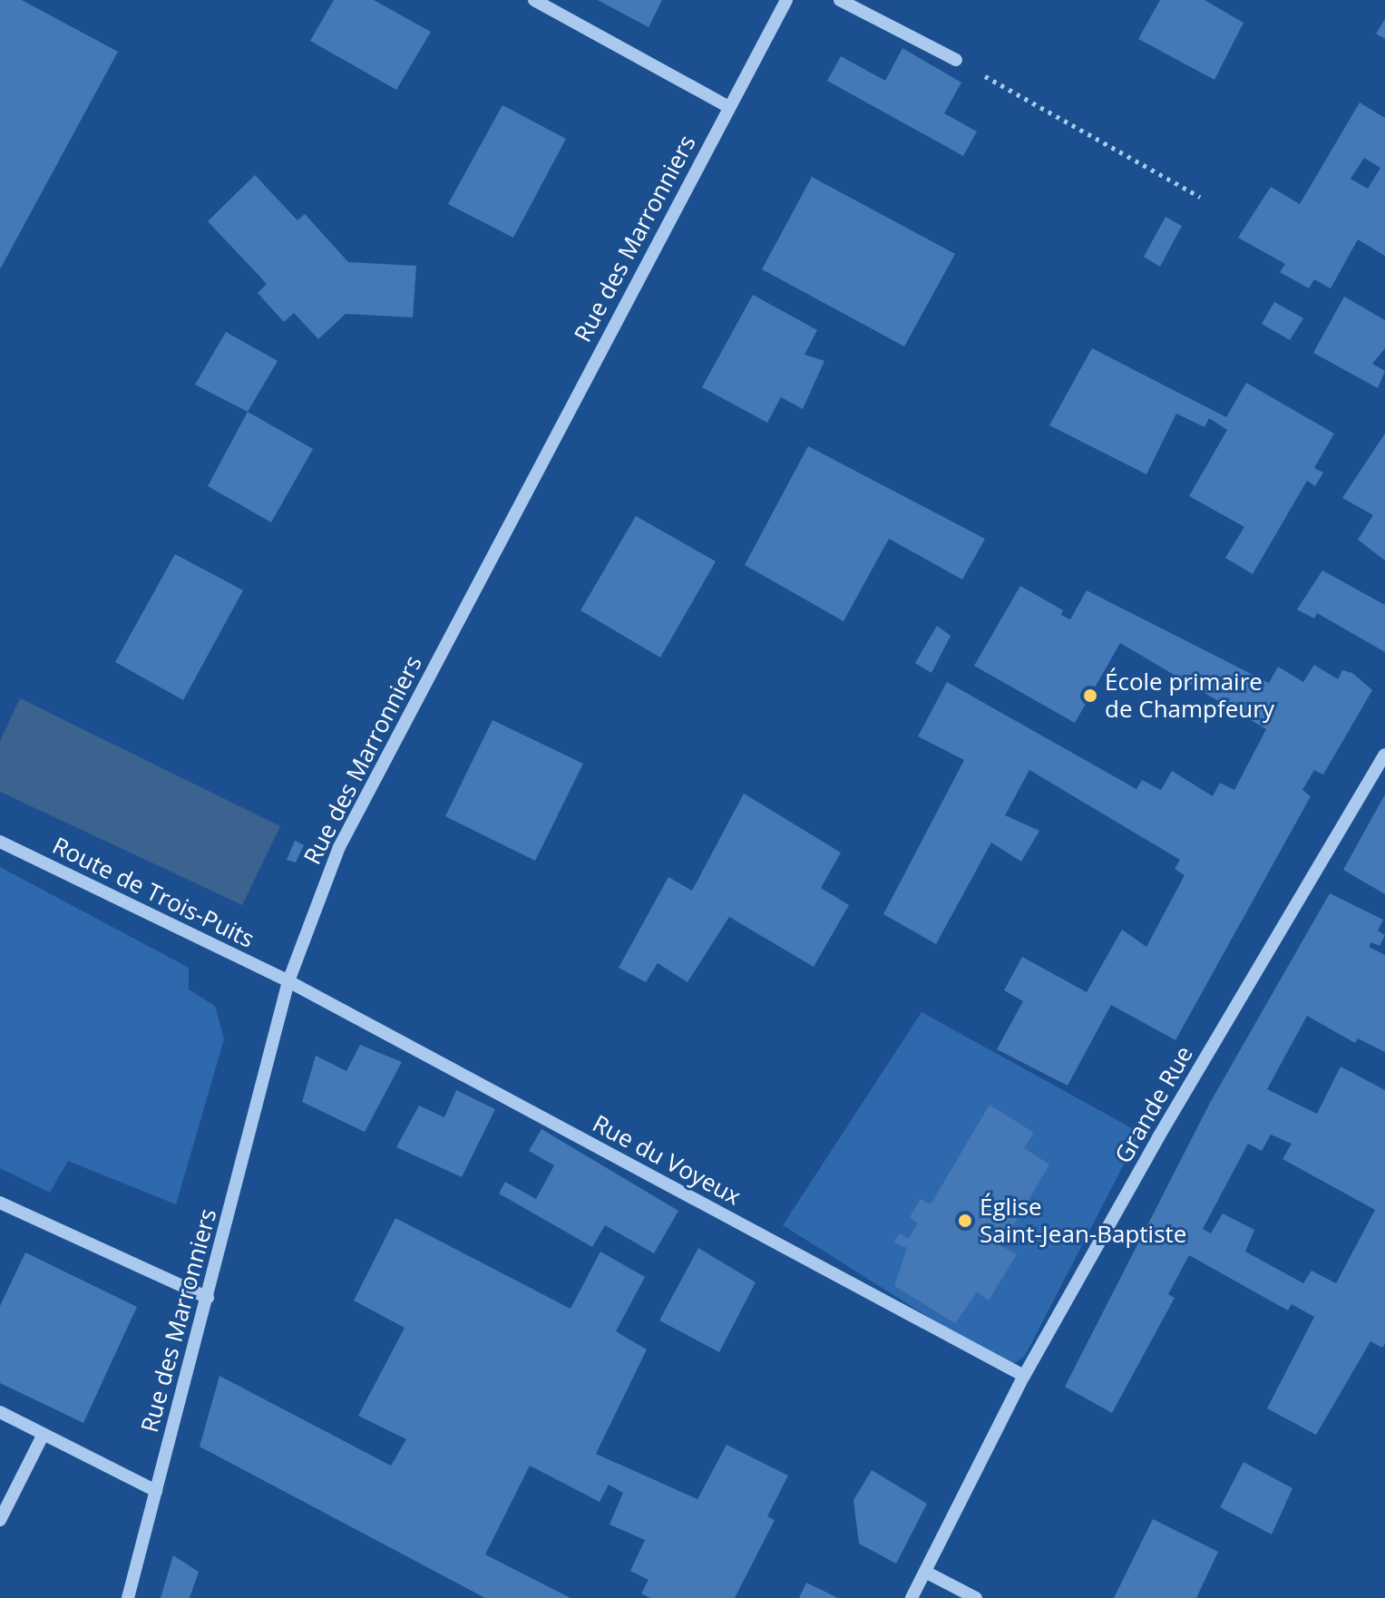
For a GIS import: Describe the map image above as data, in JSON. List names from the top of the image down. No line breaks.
{"streets":{"street":["Rue des Marronniers","Route de Trois-Puits","Grande Rue","Rue du Voyeux"]},"crossings":[["Rue des Marronniers","Route de Trois-Puits"],["Rue des Marronniers","Rue du Voyeux"],["Route de Trois-Puits","Rue du Voyeux"],["Grande Rue","Rue du Voyeux"]],"places":["École primaire de Champfeury","Église Saint-Jean-Baptiste"]}
